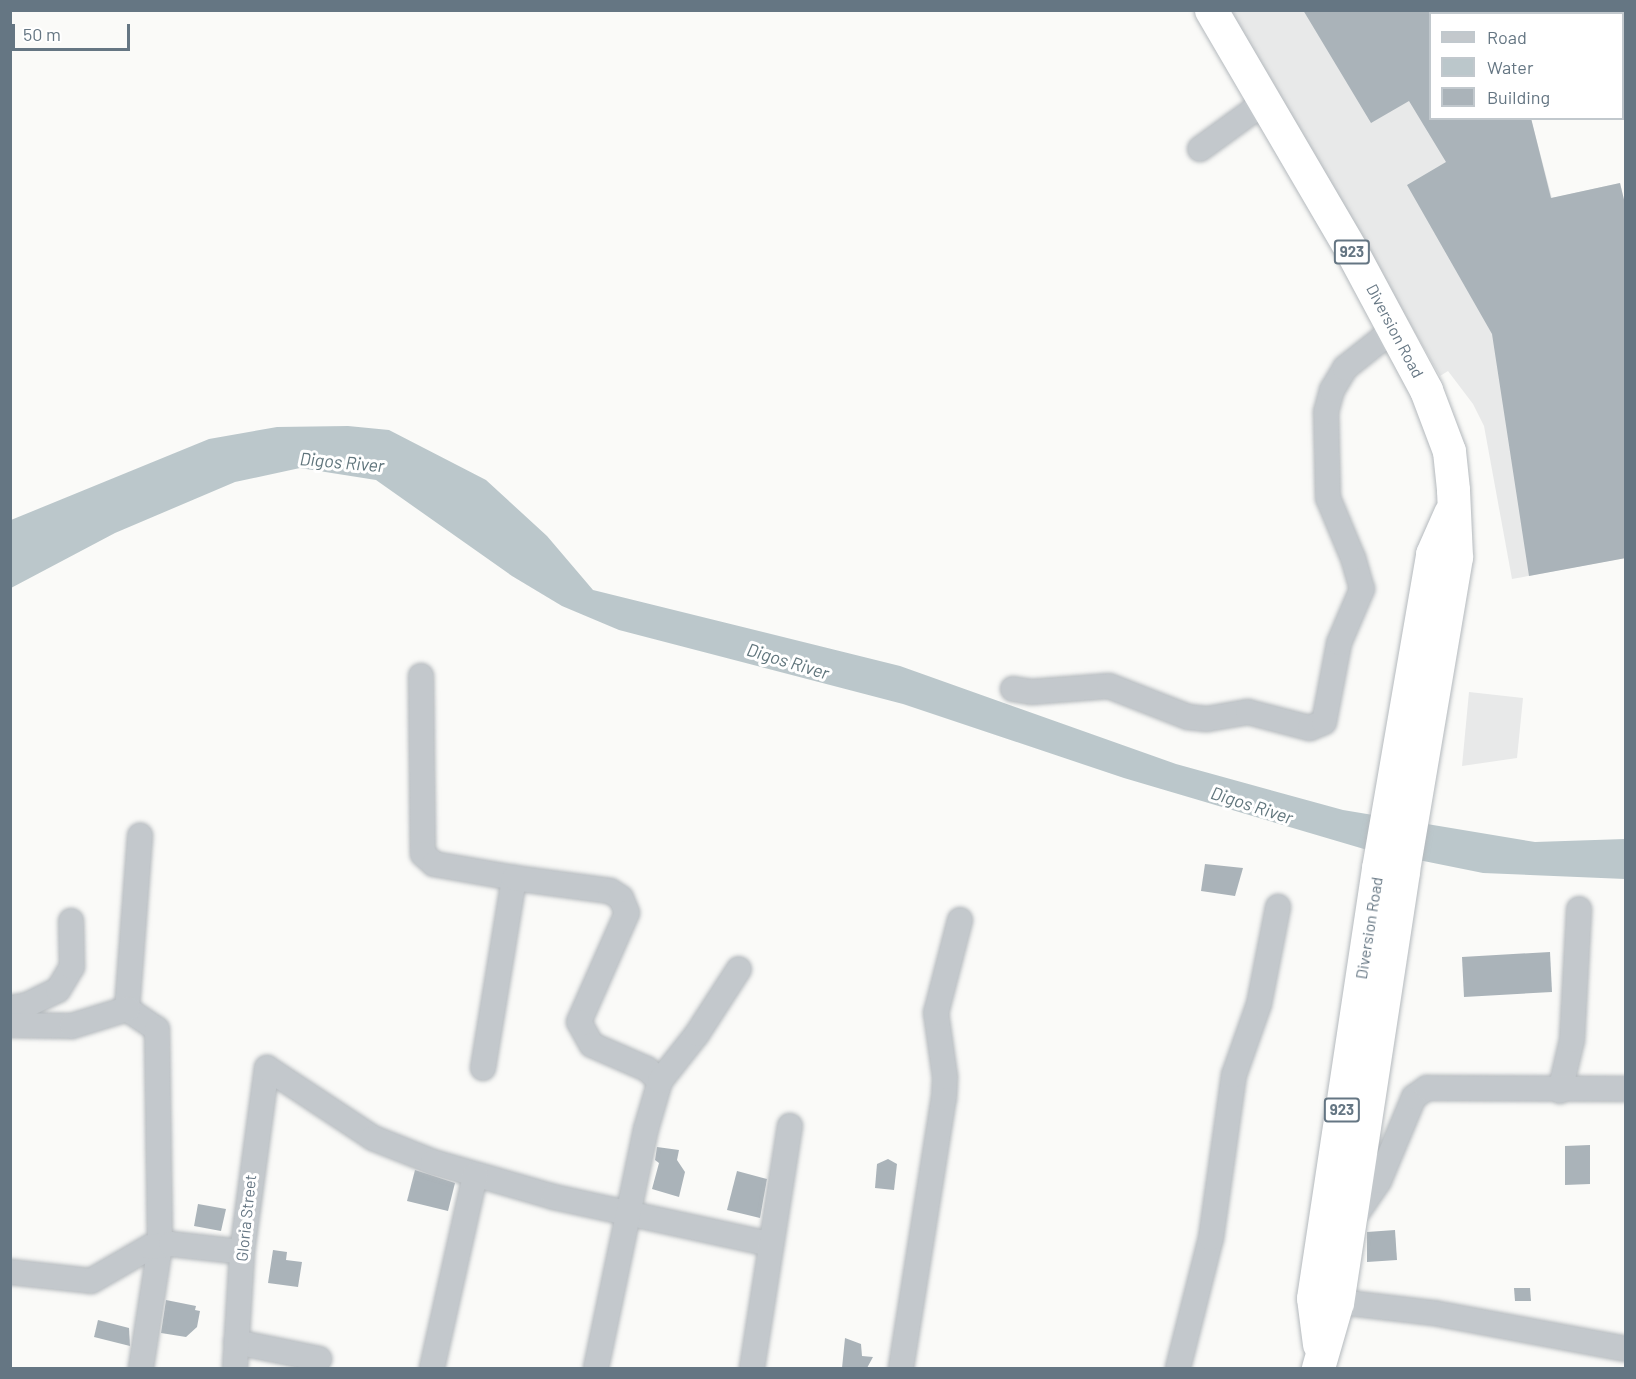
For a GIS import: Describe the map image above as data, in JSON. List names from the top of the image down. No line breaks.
{"streets":{"highway":["923","Diversion Road"],"street":["Gloria Street"]},"water":["Digos River"],"legend":["Road","Water","Building"],"scale_bar":"50 m"}
